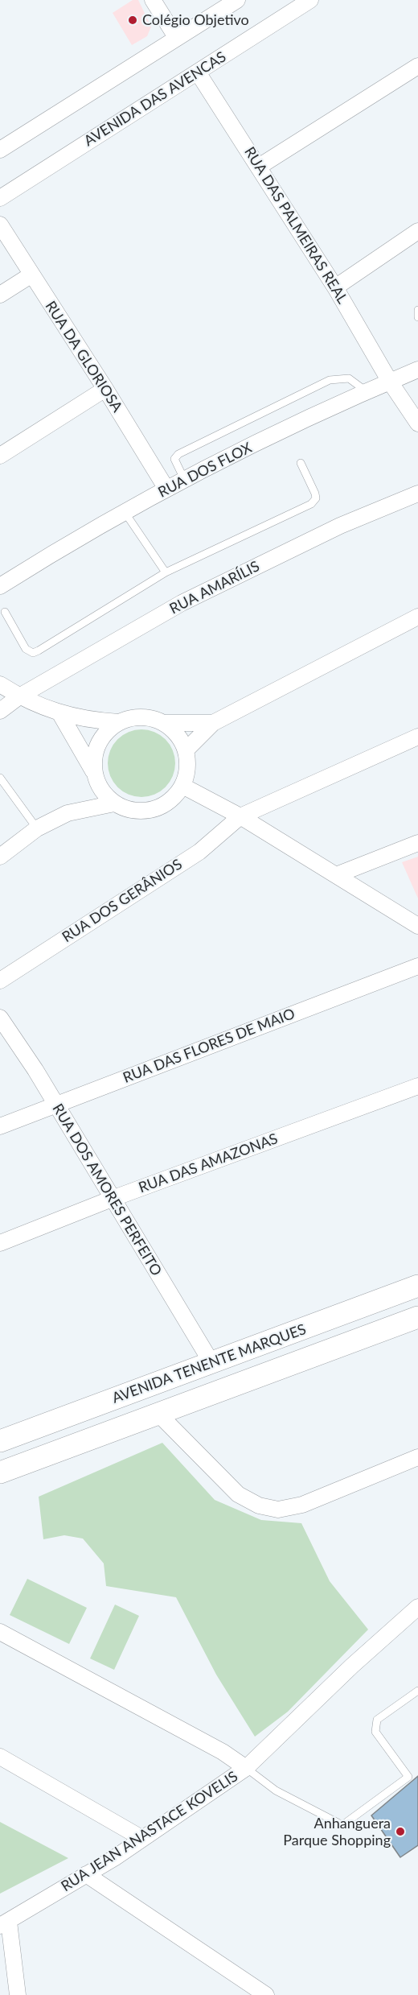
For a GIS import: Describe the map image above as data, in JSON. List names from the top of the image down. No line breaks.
{"streets":{"main road":["AVENIDA TENENTE MARQUES"],"street":["AVENIDA DAS AVENCAS","RUA DAS PALMEIRAS REAL","RUA DA GLORIOSA","RUA DOS FLOX","RUA AMARÍLIS","RUA DOS GERÂNIOS","RUA DAS FLORES DE MAIO","RUA DAS AMAZONAS","RUA DOS AMORES PERFEITO","RUA JEAN ANASTACE KOVELIS"]},"crossings":[["AVENIDA DAS AVENCAS","RUA DAS PALMEIRAS REAL"],["RUA DAS PALMEIRAS REAL","RUA DOS FLOX"],["RUA DA GLORIOSA","RUA DOS FLOX"],["RUA DAS FLORES DE MAIO","RUA DOS AMORES PERFEITO"],["RUA DAS AMAZONAS","RUA DOS AMORES PERFEITO"],["RUA DOS AMORES PERFEITO","AVENIDA TENENTE MARQUES"]],"places":["Colégio Objetivo","Anhanguera Parque Shopping"]}
